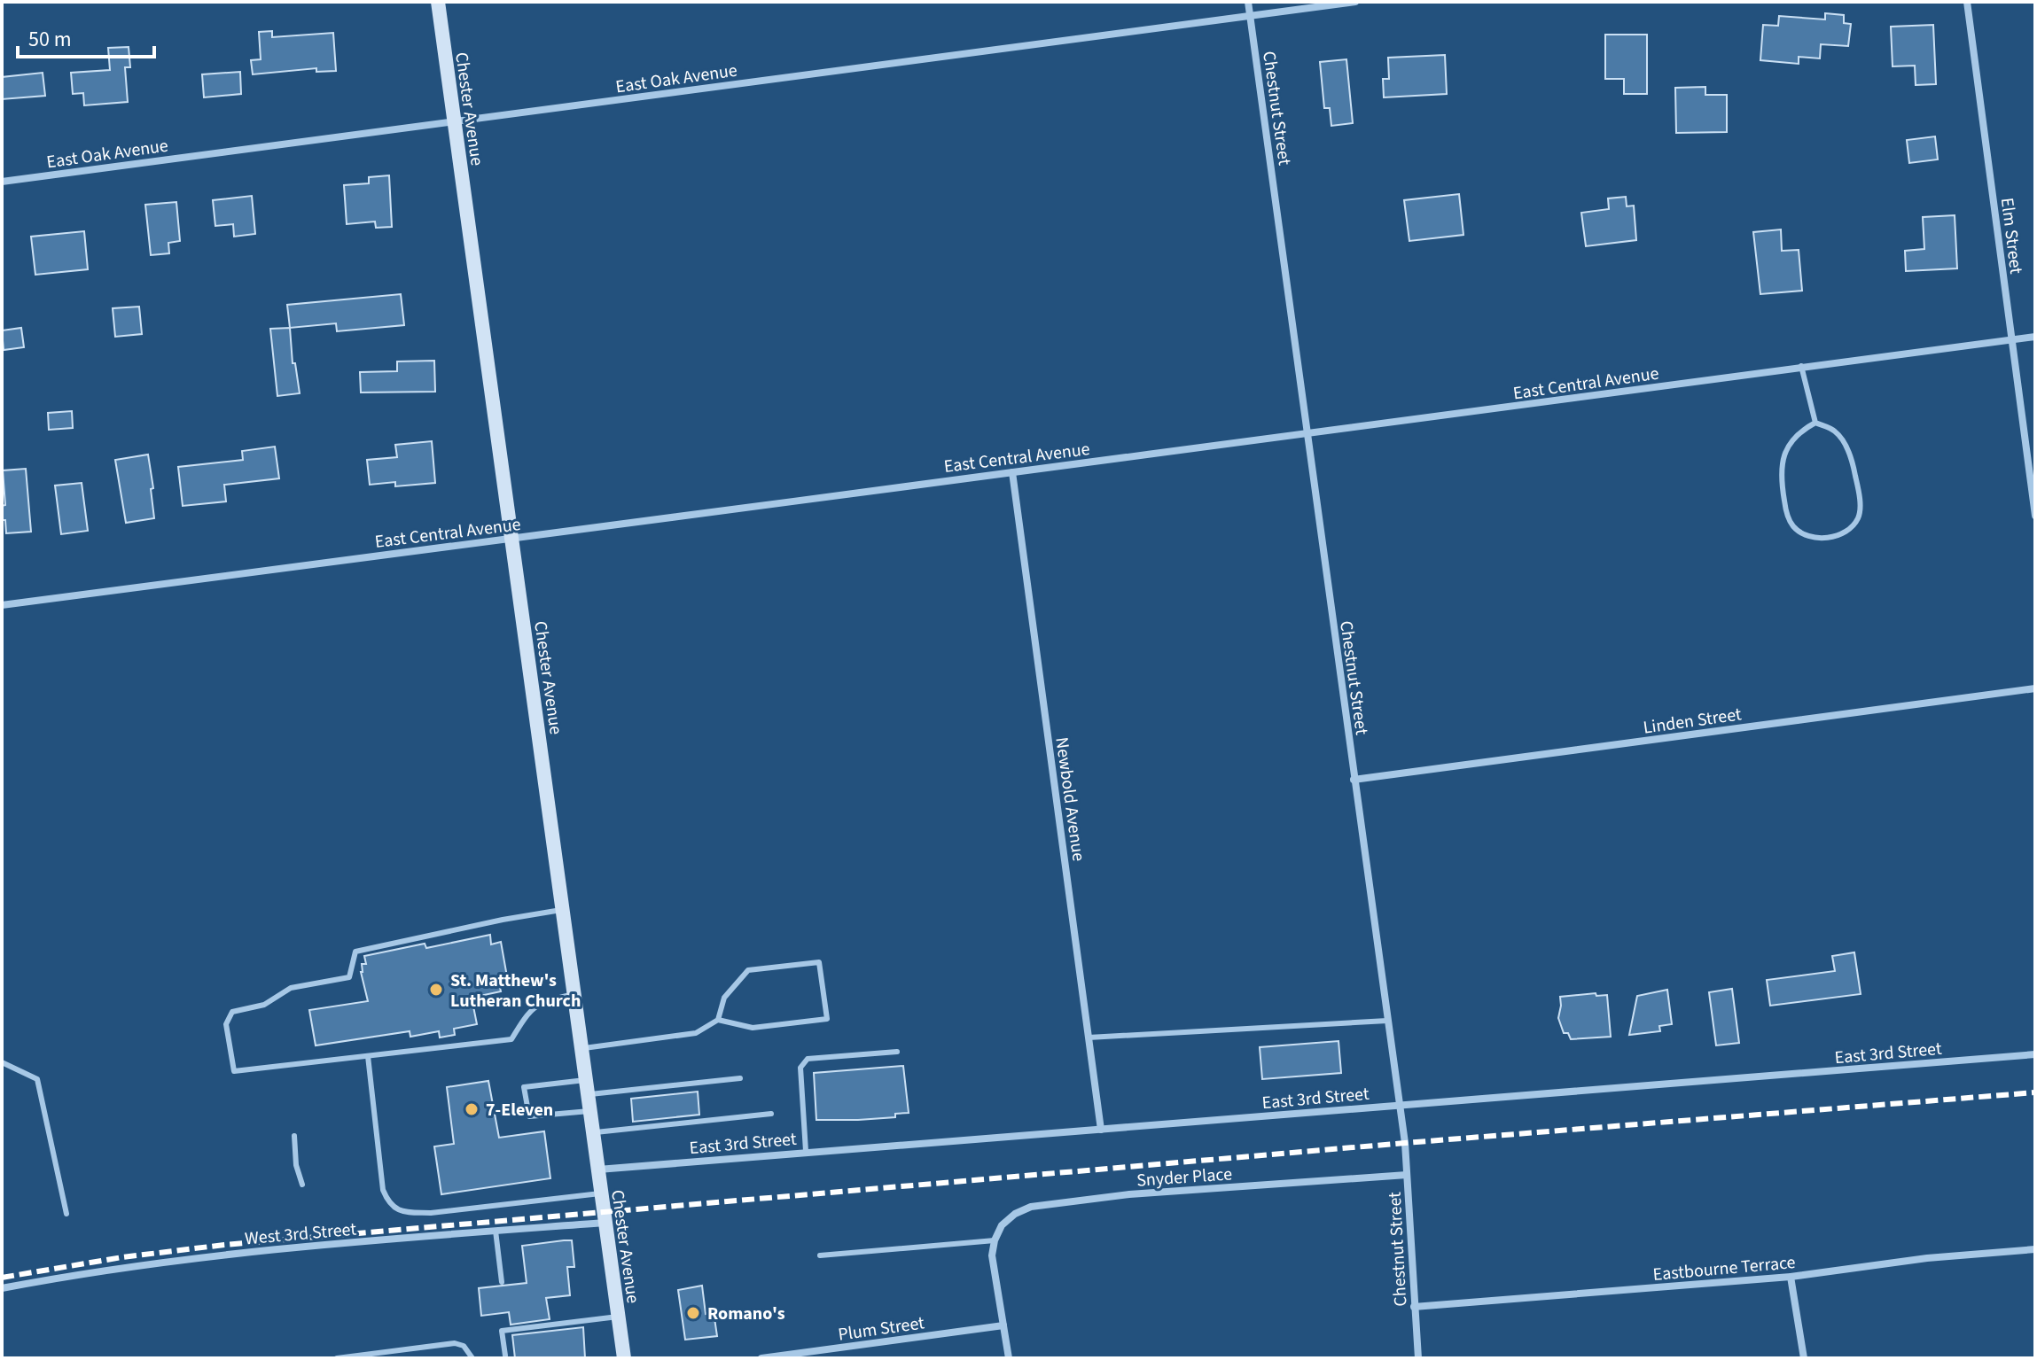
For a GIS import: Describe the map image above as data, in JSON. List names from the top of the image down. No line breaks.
{"streets":{"main road":["Chester Avenue"],"street":["East Oak Avenue","Chestnut Street","Elm Street","East Central Avenue","Linden Street","Newbold Avenue","East 3rd Street","Snyder Place","West 3rd Street","Eastbourne Terrace","Plum Street"]},"crossings":[["East Oak Avenue","Chestnut Street"],["East Oak Avenue","Chester Avenue"],["Chestnut Street","East Central Avenue"],["Chestnut Street","Linden Street"],["Chestnut Street","East 3rd Street"],["Chestnut Street","Snyder Place"],["Chestnut Street","Eastbourne Terrace"],["Chester Avenue","East Central Avenue"],["Chester Avenue","East 3rd Street"],["Chester Avenue","West 3rd Street"],["Elm Street","East Central Avenue"],["East Central Avenue","Newbold Avenue"],["Newbold Avenue","East 3rd Street"],["Snyder Place","Plum Street"]],"places":["St. Matthew's Lutheran Church","7-Eleven","Romano's"],"scale_bar":"50 m"}
